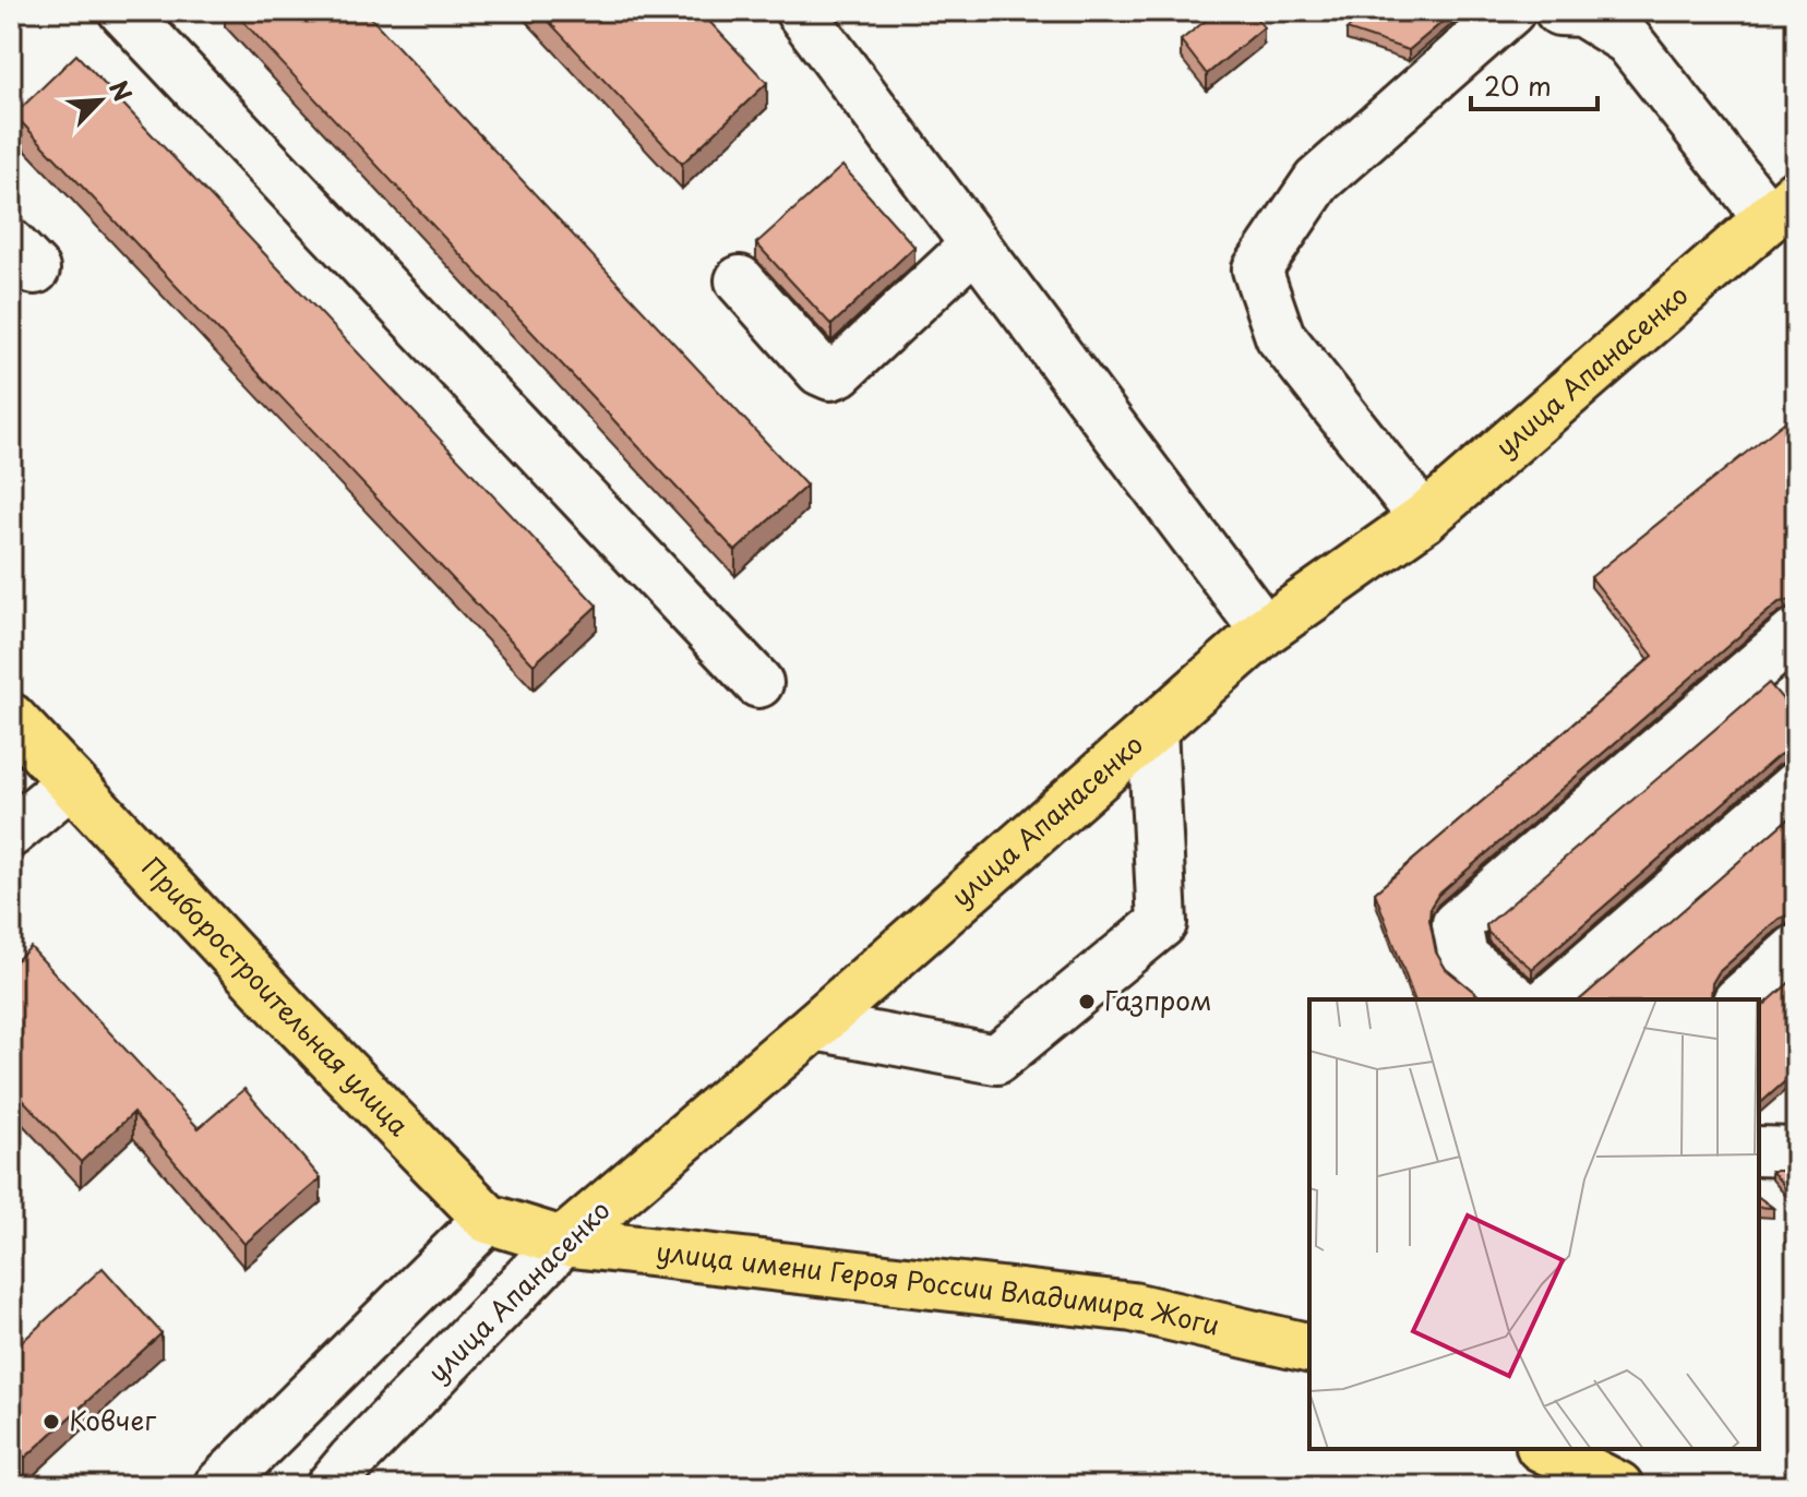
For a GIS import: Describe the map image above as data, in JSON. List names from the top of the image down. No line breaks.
{"streets":{"main road":["улица Апанасенко","Приборостроительная улица","улица имени Героя России Владимира Жоги"]},"crossings":[["улица Апанасенко","Приборостроительная улица"],["улица Апанасенко","улица имени Героя России Владимира Жоги"],["Приборостроительная улица","улица имени Героя России Владимира Жоги"]],"places":["Газпром","Ковчег"],"scale_bar":"20 m","north":"top right"}
